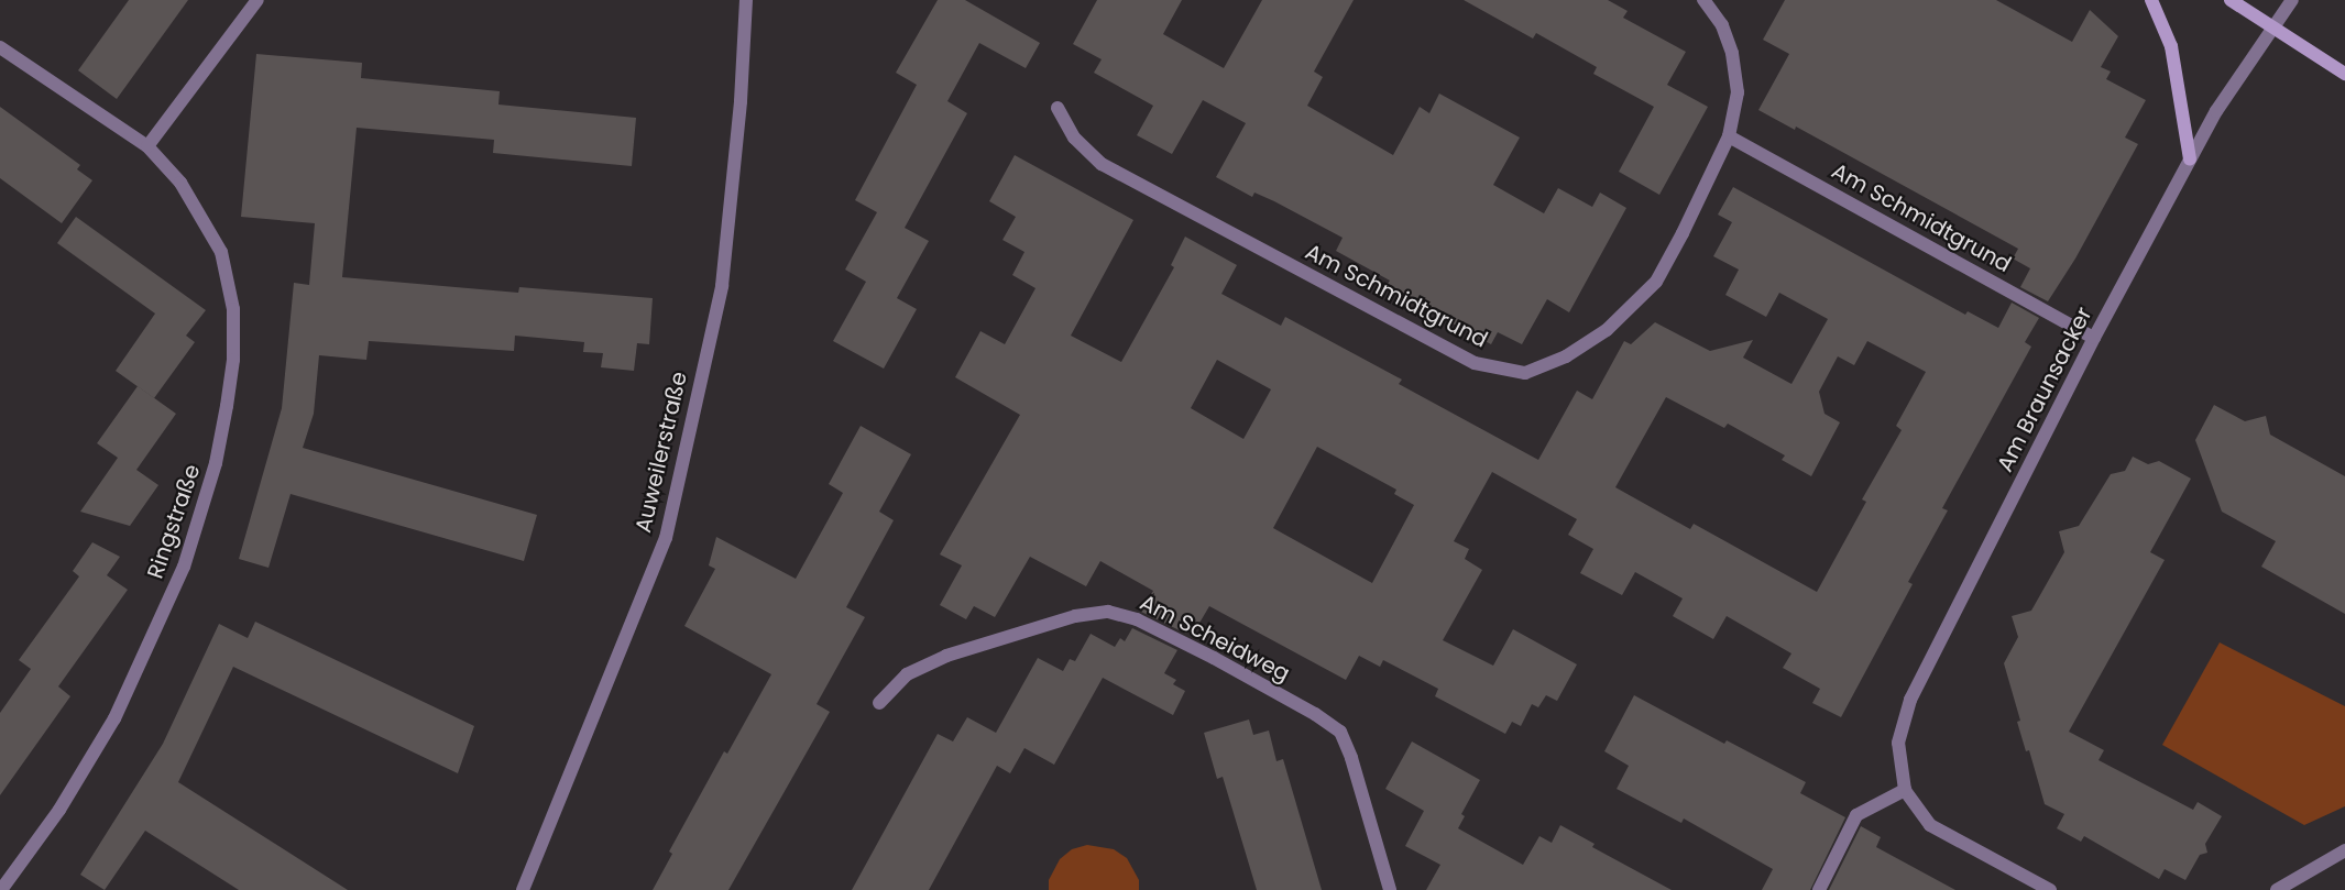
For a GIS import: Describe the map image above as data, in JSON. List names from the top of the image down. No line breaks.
{"streets":{"street":["Am Schmidtgrund","Am Braunsacker","Auweilerstraße","Ringstraße","Am Scheidweg"]},"crossings":[["Am Schmidtgrund","Am Braunsacker"]]}
